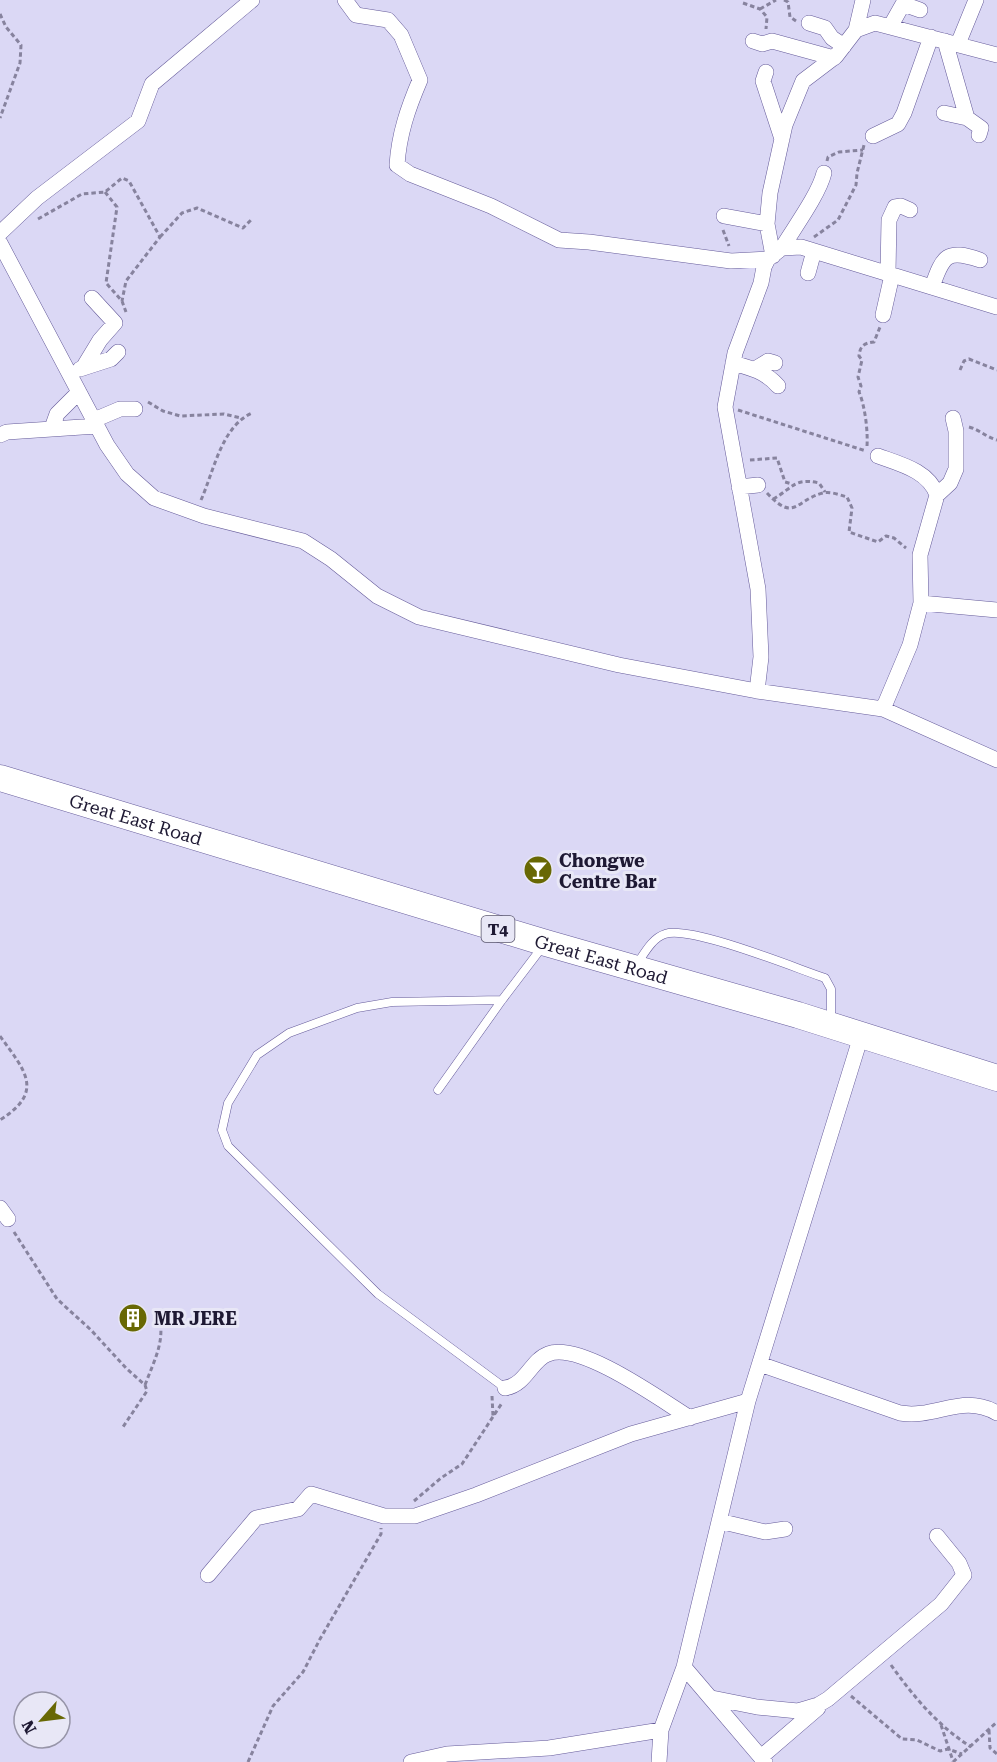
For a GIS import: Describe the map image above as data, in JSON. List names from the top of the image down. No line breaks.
{"streets":{"highway":["Great East Road","T4"]},"places":{"bar":["Chongwe Centre Bar"],"building":["MR JERE"]},"north":"bottom left"}
